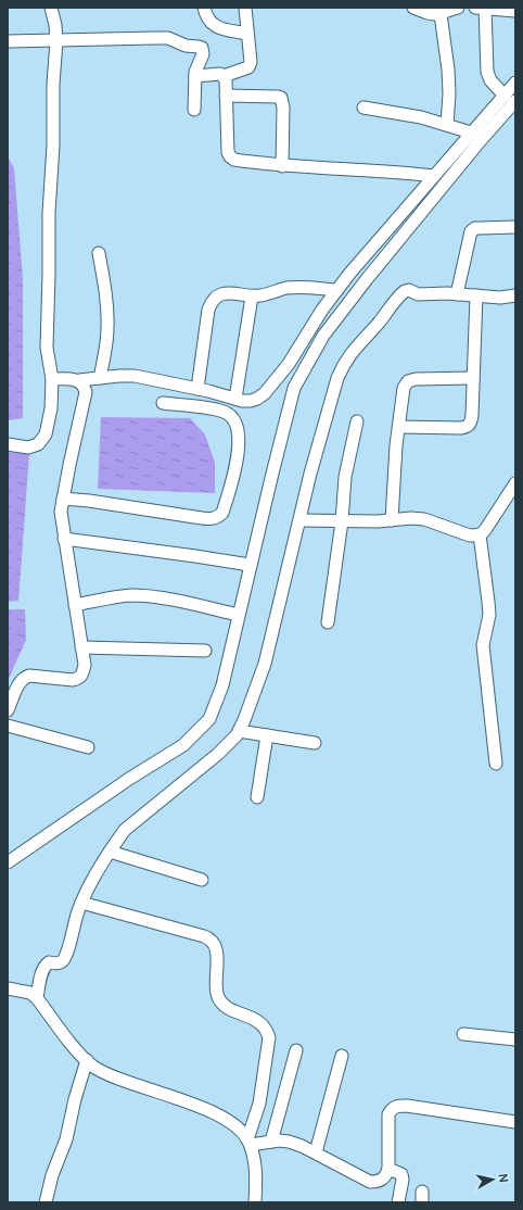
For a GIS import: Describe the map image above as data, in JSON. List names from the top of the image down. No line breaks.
{"north":"right"}
